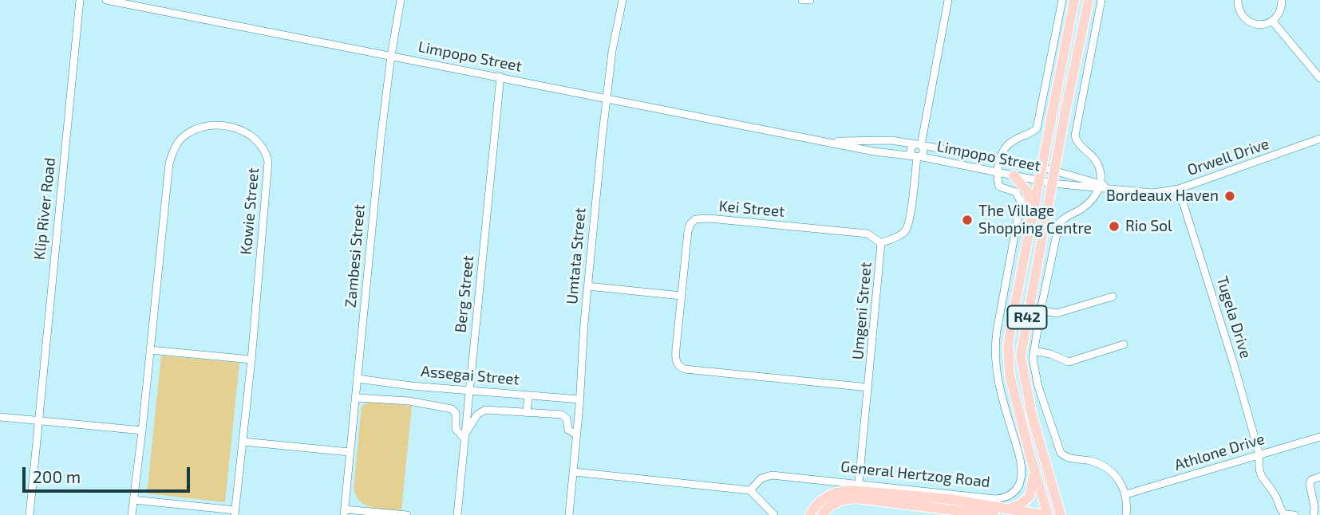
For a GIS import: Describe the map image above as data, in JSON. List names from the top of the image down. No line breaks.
{"streets":{"main road":["R42"],"street":["Limpopo Street","Orwell Drive","Klip River Road","Kei Street","Kowie Street","Zambesi Street","Umtata Street","Berg Street","Umgeni Street","Tugela Drive","Assegai Street","Athlone Drive","General Hertzog Road"]},"crossings":[["Limpopo Street","Orwell Drive"],["Limpopo Street","Zambesi Street"],["Limpopo Street","Umtata Street"],["Limpopo Street","Berg Street"],["Limpopo Street","Umgeni Street"],["Limpopo Street","R42"],["Limpopo Street","General Hertzog Road"],["Orwell Drive","R42"],["Orwell Drive","Tugela Drive"],["Kei Street","Umgeni Street"],["Zambesi Street","Assegai Street"],["Umtata Street","Assegai Street"],["Berg Street","Assegai Street"],["Umgeni Street","General Hertzog Road"],["Tugela Drive","Athlone Drive"]],"places":["Bordeaux Haven","The Village Shopping Centre","Rio Sol"],"scale_bar":"200 m"}
